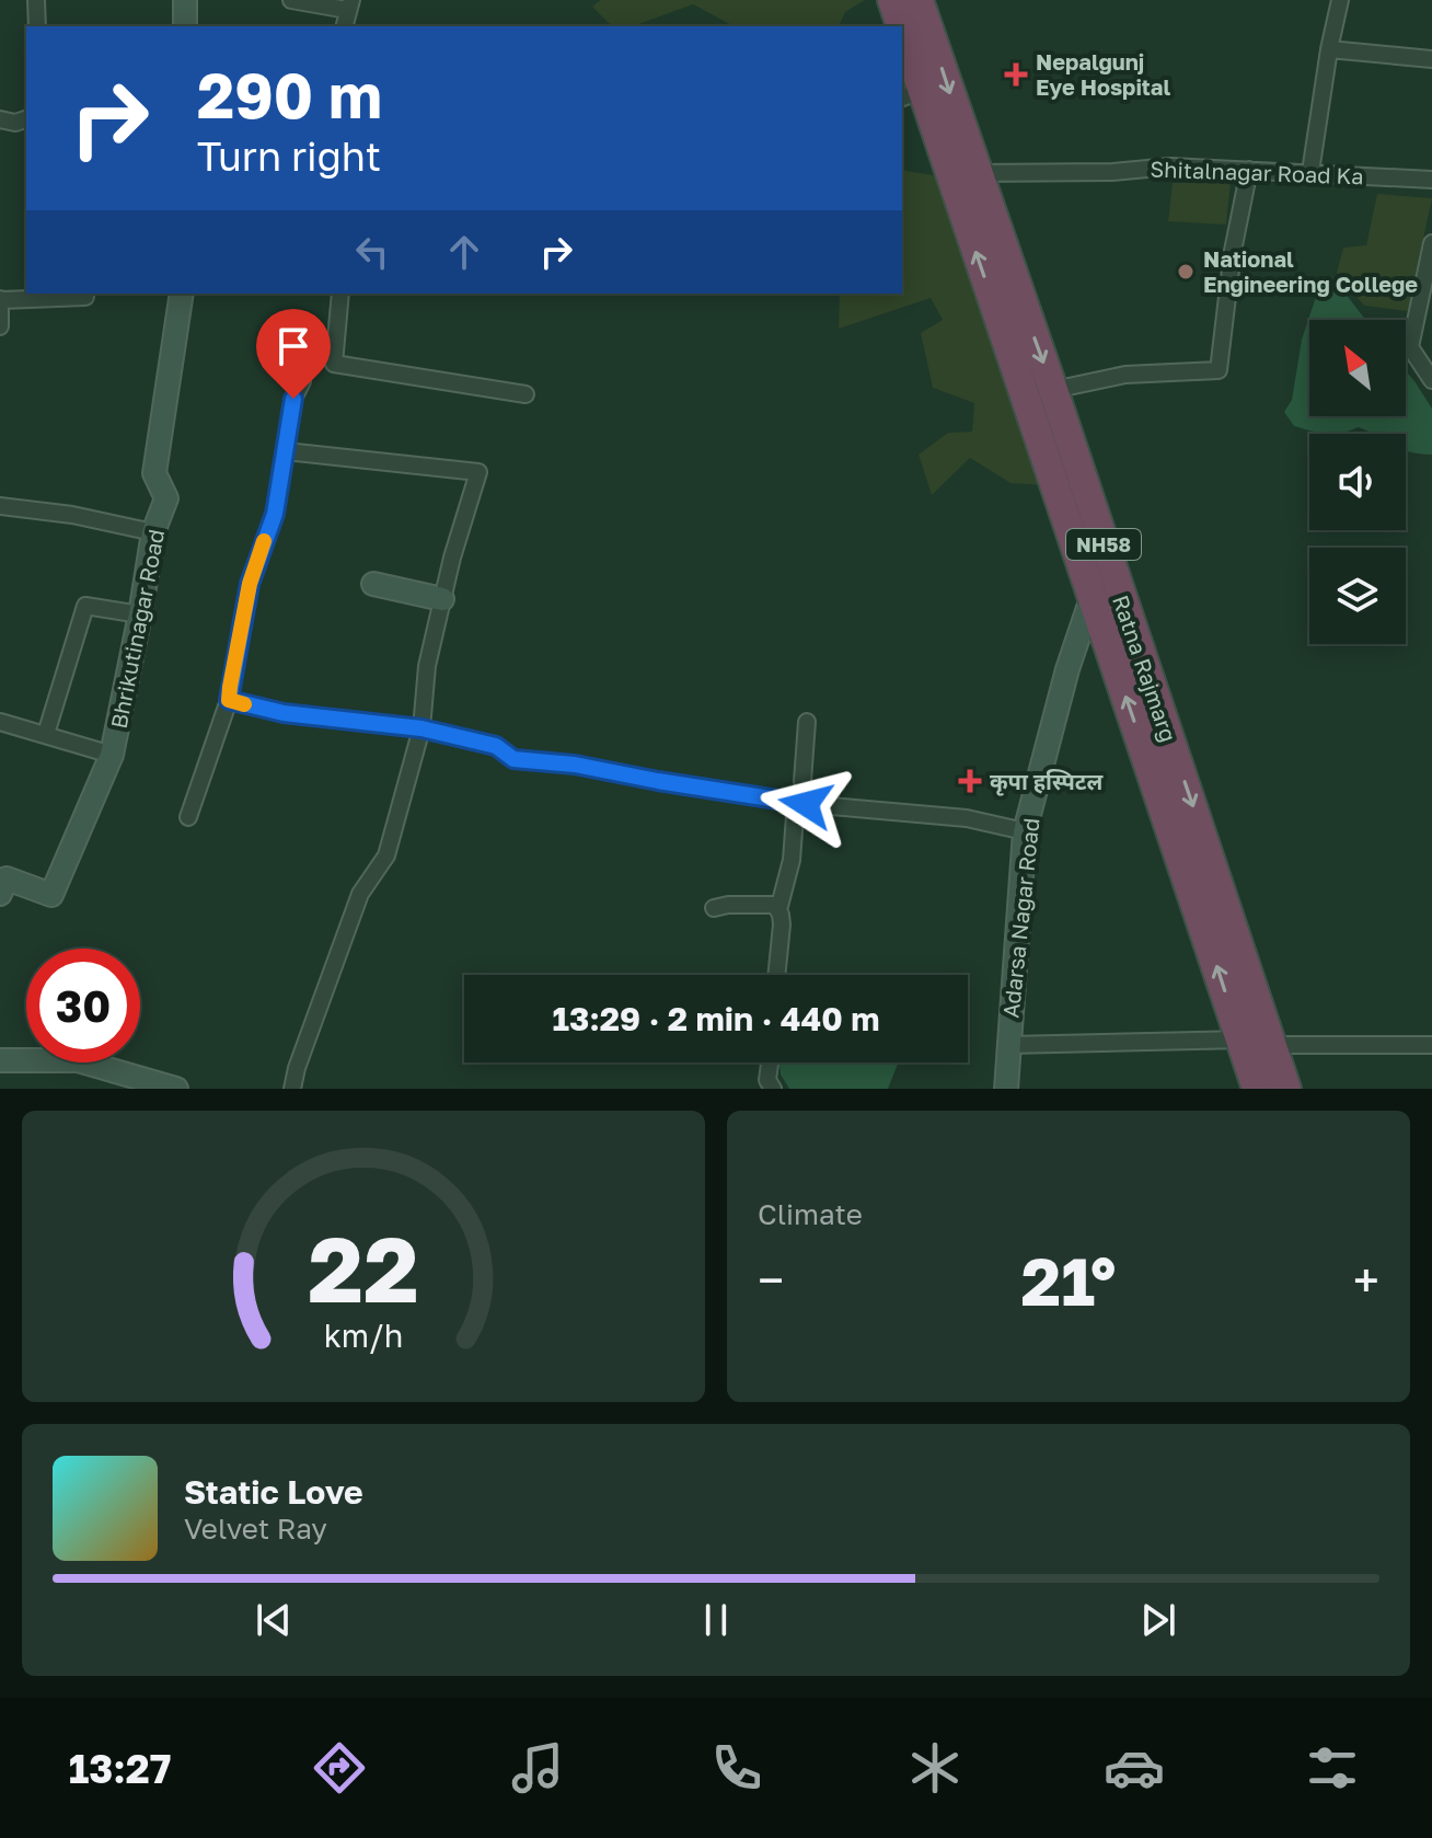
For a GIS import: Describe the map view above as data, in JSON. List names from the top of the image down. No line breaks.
{"streets":{"highway":["NH58","Ratna Rajmarg"],"street":["Shitalnagar Road Ka","Bhrikutinagar Road","Adarsa Nagar Road"]},"crossings":[["Shitalnagar Road Ka","Ratna Rajmarg"],["Ratna Rajmarg","Adarsa Nagar Road"]],"places":{"health":["Nepalgunj Eye Hospital","कृपा हस्पिटल"],"other":["National Engineering College"]},"north":"top left","page":{"turn":["290 m","Turn right"],"limit":"30","trip":"13:29 · 2 min · 440 m","tile":"Climate","heat":["−","21°","+"],"song":["Static Love","Velvet Ray"],"tabs":"13:27","gauge":["22","km/h"]}}
